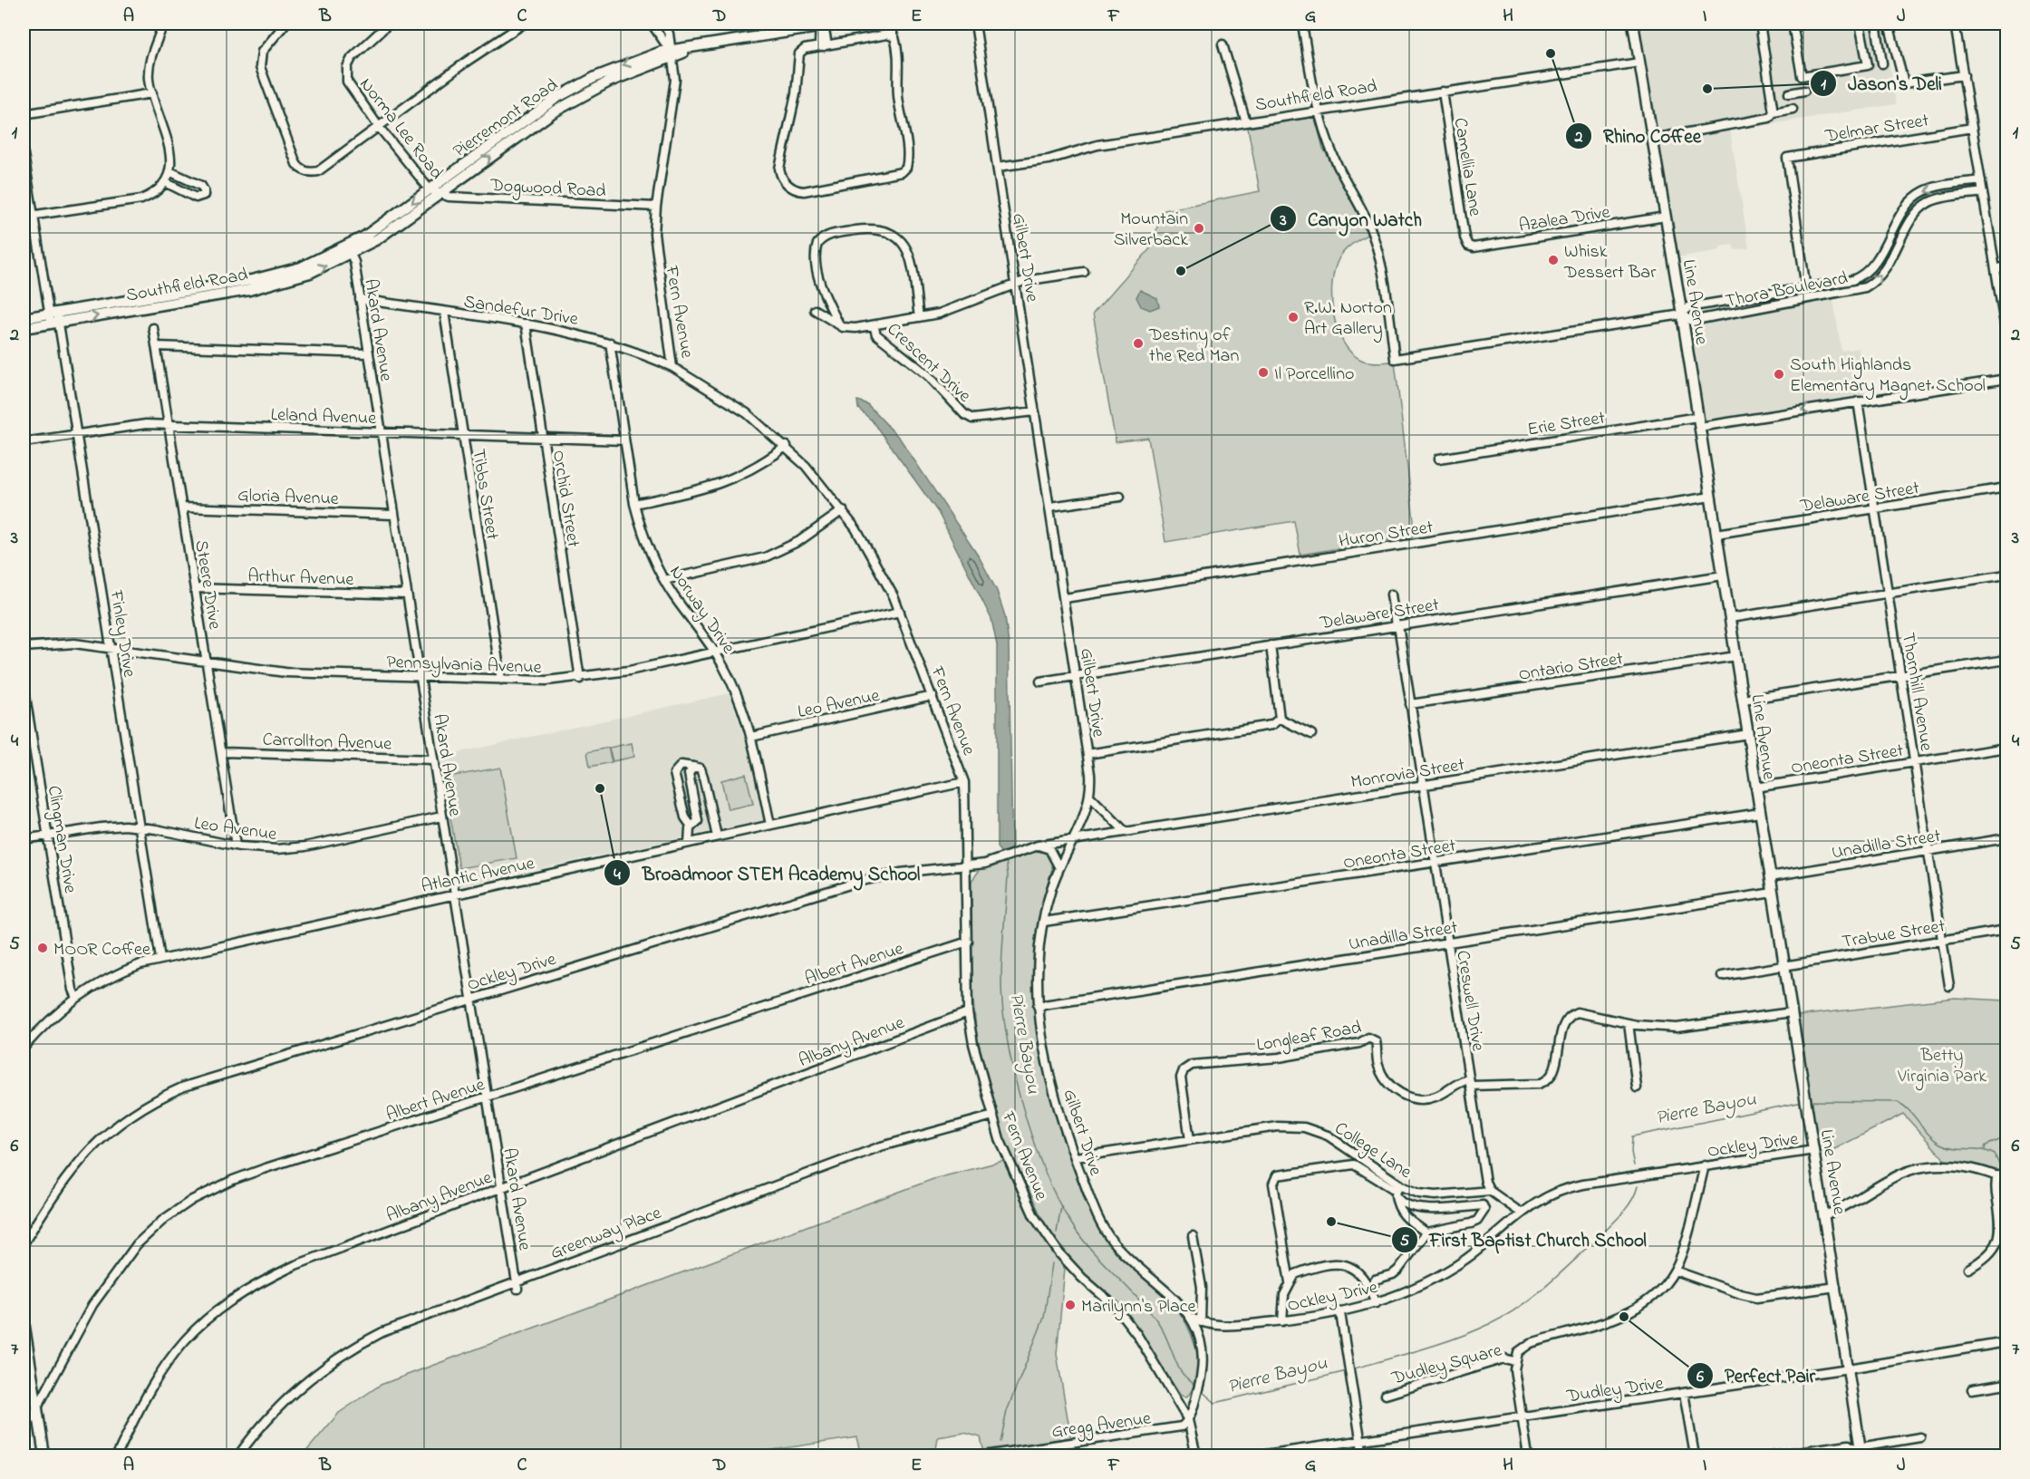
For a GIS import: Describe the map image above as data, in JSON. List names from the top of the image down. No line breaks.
{"streets":{"main road":["Southfield Road","Pierremont Road","Line Avenue"],"street":["Delmar Street","Norma Lee Road","Camellia Lane","Dogwood Road","Azalea Drive","Gilbert Drive","Thora Boulevard","Sandefur Drive","Fern Avenue","Akard Avenue","Crescent Drive","Leland Avenue","Erie Street","Tibbs Street","Gloria Avenue","Delaware Street","Orchid Street","Huron Street","Arthur Avenue","Steere Drive","Norway Drive","Finley Drive","Pennsylvania Avenue","Ontario Street","Thornhill Avenue","Leo Avenue","Carrollton Avenue","Oneonta Street","Monrovia Street","Clingman Drive","Unadilla Street","Atlantic Avenue","Trabue Street","Albert Avenue","Ockley Drive","Creswell Drive","Longleaf Road","Albany Avenue","College Lane","Greenway Place","Dudley Square","Dudley Drive","Gregg Avenue"]},"crossings":[["Southfield Road","Pierremont Road"],["Southfield Road","Camellia Lane"],["Southfield Road","Gilbert Drive"],["Southfield Road","Thora Boulevard"],["Southfield Road","Line Avenue"],["Southfield Road","Akard Avenue"],["Southfield Road","Finley Drive"],["Pierremont Road","Norma Lee Road"],["Pierremont Road","Dogwood Road"],["Pierremont Road","Fern Avenue"],["Pierremont Road","Akard Avenue"],["Delmar Street","Thora Boulevard"],["Norma Lee Road","Dogwood Road"],["Camellia Lane","Azalea Drive"],["Dogwood Road","Fern Avenue"],["Azalea Drive","Line Avenue"],["Gilbert Drive","Crescent Drive"],["Gilbert Drive","Delaware Street"],["Gilbert Drive","Huron Street"],["Gilbert Drive","Oneonta Street"],["Gilbert Drive","Monrovia Street"],["Gilbert Drive","Unadilla Street"],["Gilbert Drive","Ockley Drive"],["Gilbert Drive","College Lane"],["Thora Boulevard","Line Avenue"],["Line Avenue","Erie Street"],["Line Avenue","Delaware Street"],["Line Avenue","Huron Street"],["Line Avenue","Ontario Street"],["Line Avenue","Oneonta Street"],["Line Avenue","Monrovia Street"],["Line Avenue","Unadilla Street"],["Line Avenue","Trabue Street"],["Line Avenue","Ockley Drive"],["Line Avenue","Longleaf Road"],["Line Avenue","Dudley Drive"],["Sandefur Drive","Fern Avenue"],["Sandefur Drive","Akard Avenue"],["Sandefur Drive","Tibbs Street"],["Sandefur Drive","Orchid Street"],["Sandefur Drive","Norway Drive"],["Fern Avenue","Pennsylvania Avenue"],["Fern Avenue","Leo Avenue"],["Fern Avenue","Atlantic Avenue"],["Fern Avenue","Albert Avenue"],["Fern Avenue","Ockley Drive"],["Fern Avenue","Albany Avenue"],["Fern Avenue","Greenway Place"],["Fern Avenue","Gregg Avenue"],["Akard Avenue","Leland Avenue"],["Akard Avenue","Gloria Avenue"],["Akard Avenue","Arthur Avenue"],["Akard Avenue","Pennsylvania Avenue"],["Akard Avenue","Leo Avenue"],["Akard Avenue","Carrollton Avenue"],["Akard Avenue","Atlantic Avenue"],["Akard Avenue","Albert Avenue"],["Akard Avenue","Ockley Drive"],["Akard Avenue","Albany Avenue"],["Akard Avenue","Greenway Place"],["Leland Avenue","Tibbs Street"],["Leland Avenue","Orchid Street"],["Leland Avenue","Steere Drive"],["Leland Avenue","Norway Drive"],["Leland Avenue","Finley Drive"],["Erie Street","Thornhill Avenue"],["Tibbs Street","Pennsylvania Avenue"],["Gloria Avenue","Steere Drive"],["Delaware Street","Thornhill Avenue"],["Delaware Street","Creswell Drive"],["Orchid Street","Pennsylvania Avenue"],["Arthur Avenue","Steere Drive"],["Steere Drive","Pennsylvania Avenue"],["Steere Drive","Leo Avenue"],["Steere Drive","Carrollton Avenue"],["Norway Drive","Pennsylvania Avenue"],["Norway Drive","Leo Avenue"],["Norway Drive","Atlantic Avenue"],["Finley Drive","Pennsylvania Avenue"],["Finley Drive","Leo Avenue"],["Finley Drive","Atlantic Avenue"],["Ontario Street","Creswell Drive"],["Thornhill Avenue","Oneonta Street"],["Thornhill Avenue","Unadilla Street"],["Thornhill Avenue","Trabue Street"],["Leo Avenue","Clingman Drive"],["Oneonta Street","Creswell Drive"],["Monrovia Street","Ockley Drive"],["Monrovia Street","Creswell Drive"],["Clingman Drive","Atlantic Avenue"],["Unadilla Street","Creswell Drive"],["Creswell Drive","Longleaf Road"],["Creswell Drive","College Lane"],["Longleaf Road","College Lane"]],"water":["Pierre Bayou"],"parks":["Betty Virginia Park"],"places":["Rhino Coffee","Jason's Deli","Mountain Silverback","Whisk Dessert Bar","Canyon Watch","R.W. Norton Art Gallery","Destiny of the Red Man","Il Porcellino","South Highlands Elementary Magnet School","Broadmoor STEM Academy School","MOOR Coffee","First Baptist Church School","Marilynn's Place","Perfect Pair"],"grid":{"columns":["A","B","C","D","E","F","G","H","I","J"],"rows":["1","2","3","4","5","6","7"]}}
